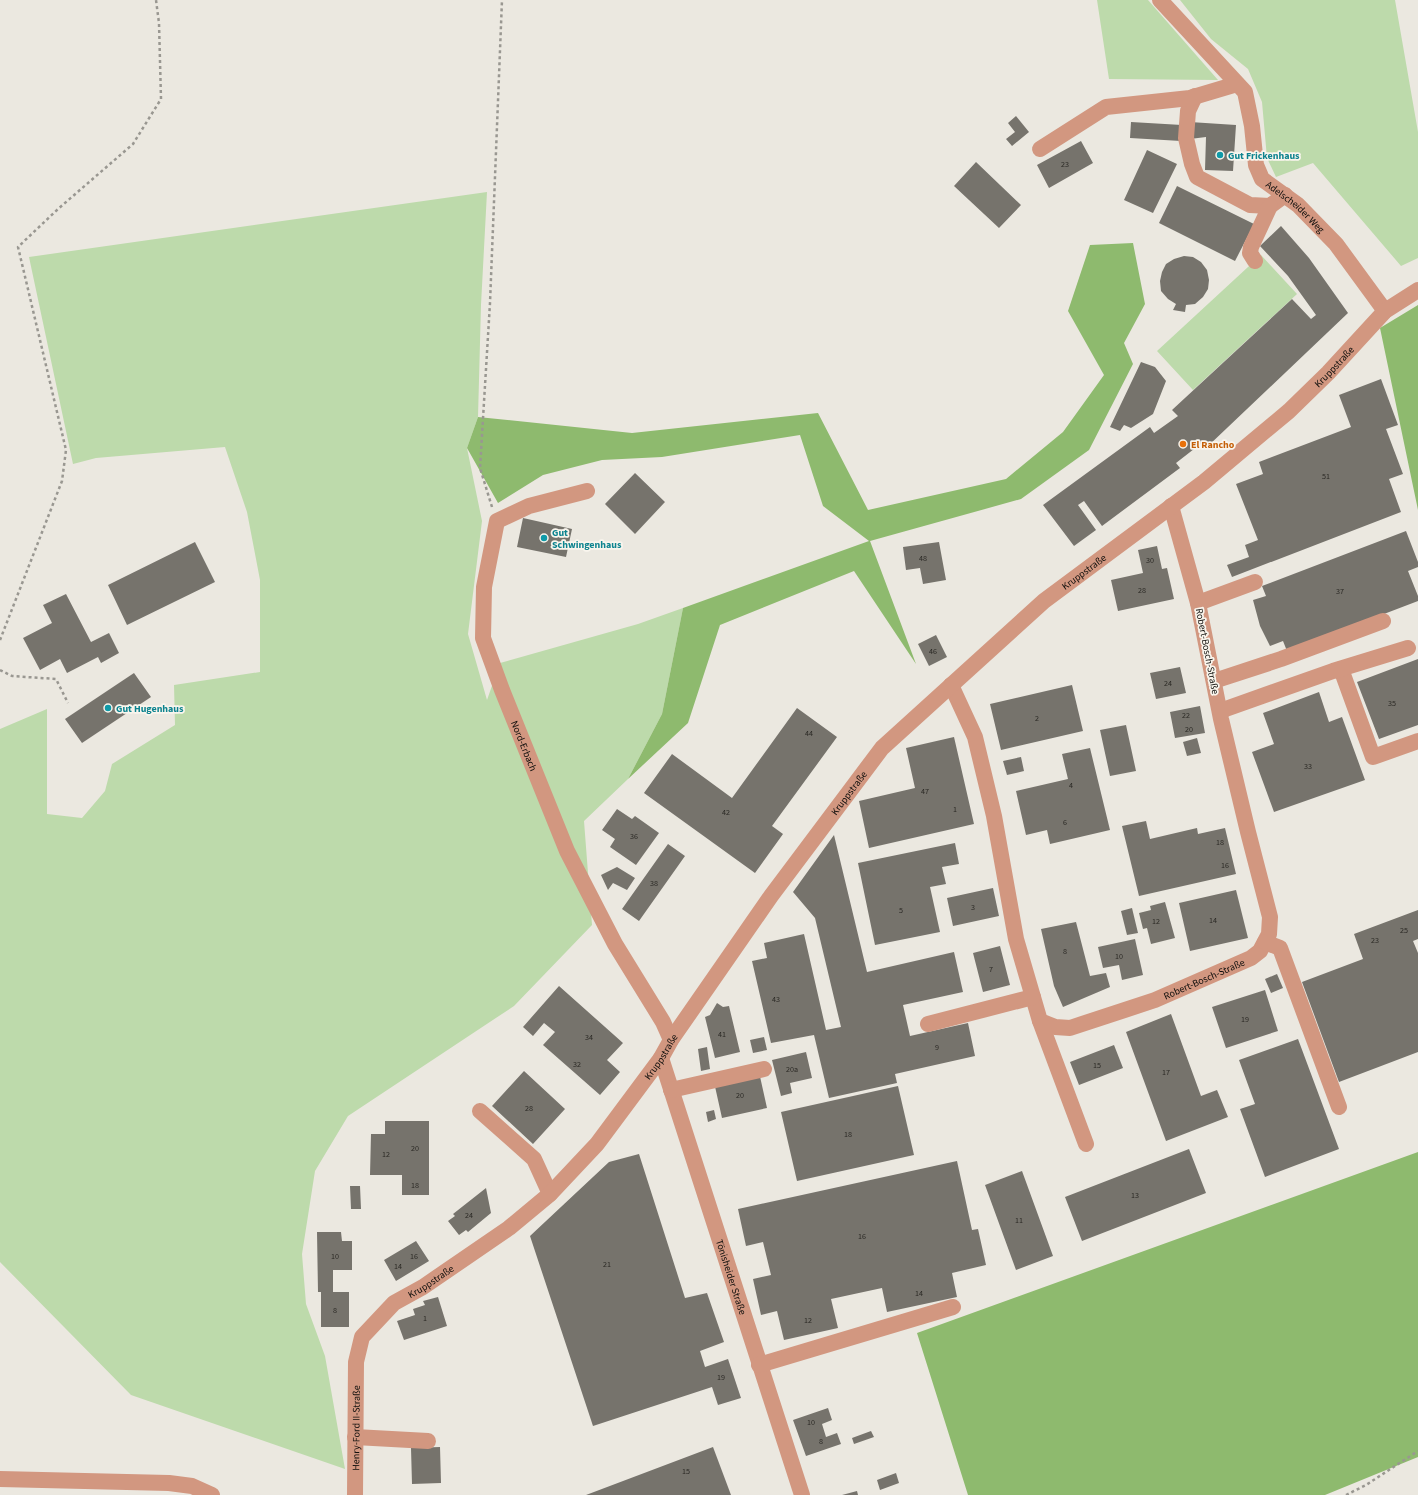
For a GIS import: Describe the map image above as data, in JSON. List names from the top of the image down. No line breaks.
{"streets":{"street":["Adelscheider Weg","Kruppstraße","Robert-Bosch-Straße","Nord-Erbach","Tönisheider Straße","Henry-Ford II-Straße"]},"crossings":[["Adelscheider Weg","Kruppstraße"],["Kruppstraße","Robert-Bosch-Straße"],["Kruppstraße","Nord-Erbach"],["Kruppstraße","Tönisheider Straße"],["Kruppstraße","Henry-Ford II-Straße"]],"places":["Gut Frickenhaus","El Rancho","Gut Schwingenhaus","Gut Hugenhaus"],"house_numbers":["23","51","48","30","28","37","46","24","35","22","2","20","44","33","4","47","1","42","6","36","18","16","38","3","5","14","12","25","23","8","10","7","43","19","41","34","9","32","15","20a","17","20","28","18","20","12","18","13","24","11","16","10","16","21","14","14","8","1","12","19","10","8","15"]}
